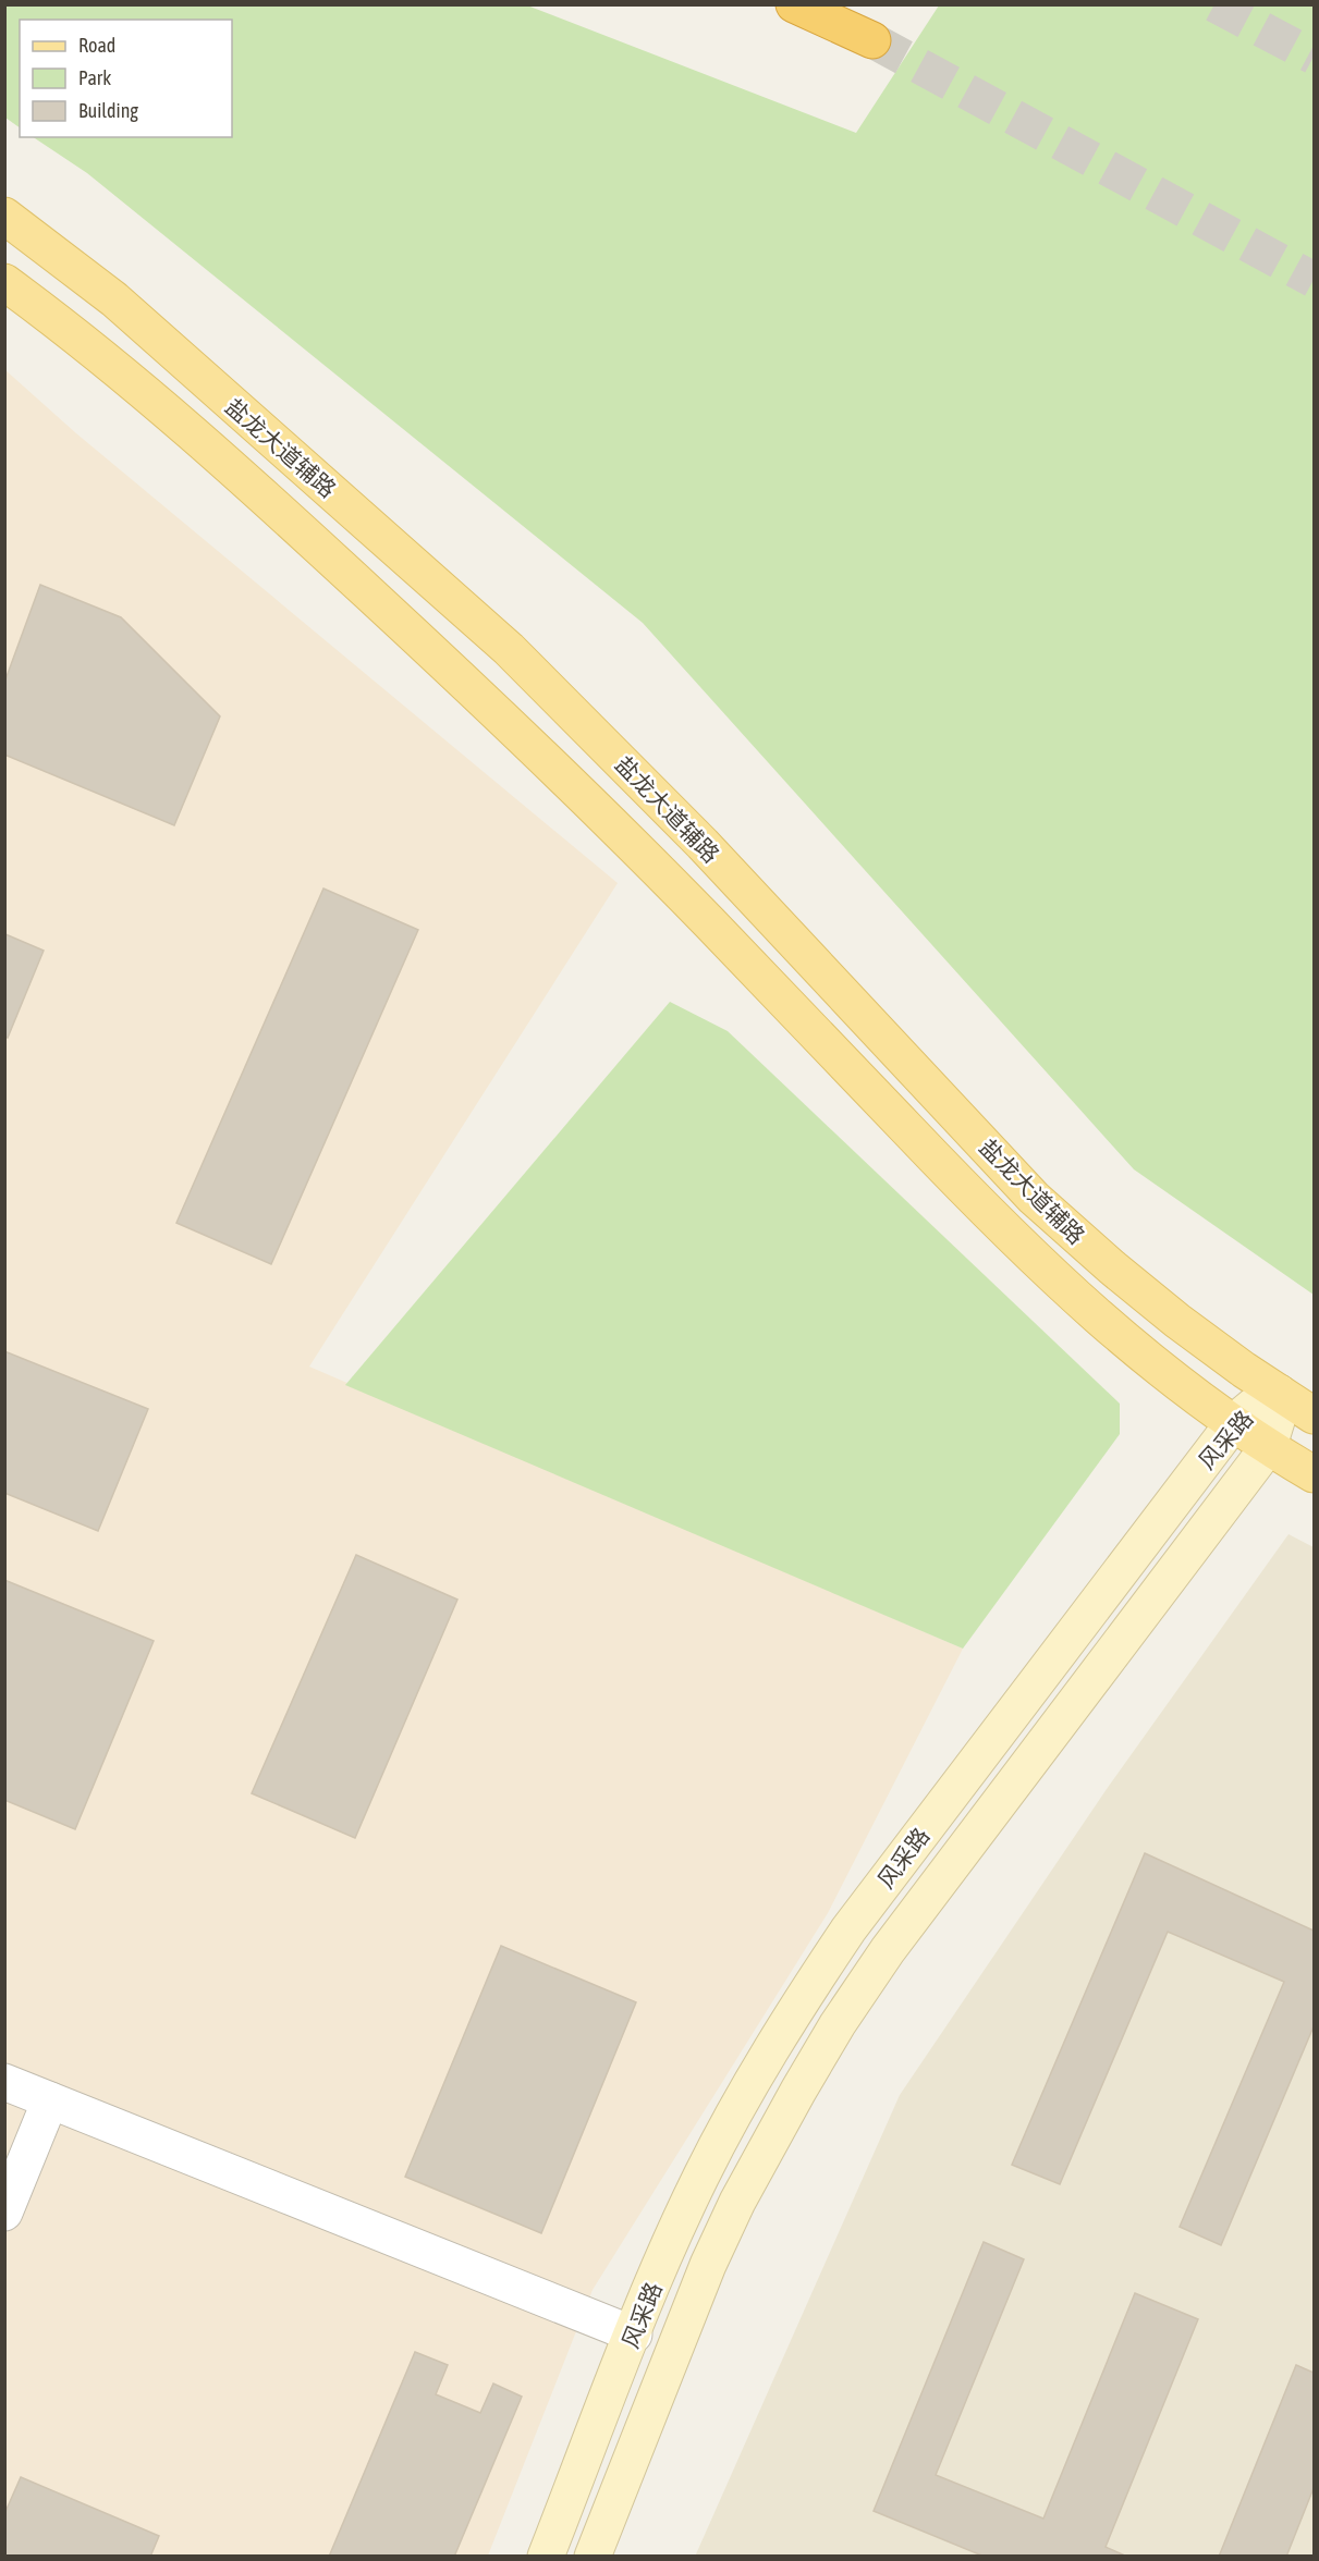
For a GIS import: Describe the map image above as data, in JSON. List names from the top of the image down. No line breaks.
{"streets":{"main road":["盐龙大道辅路"],"street":["风采路"]},"crossings":[["盐龙大道辅路","风采路"]],"legend":["Road","Park","Building"]}
